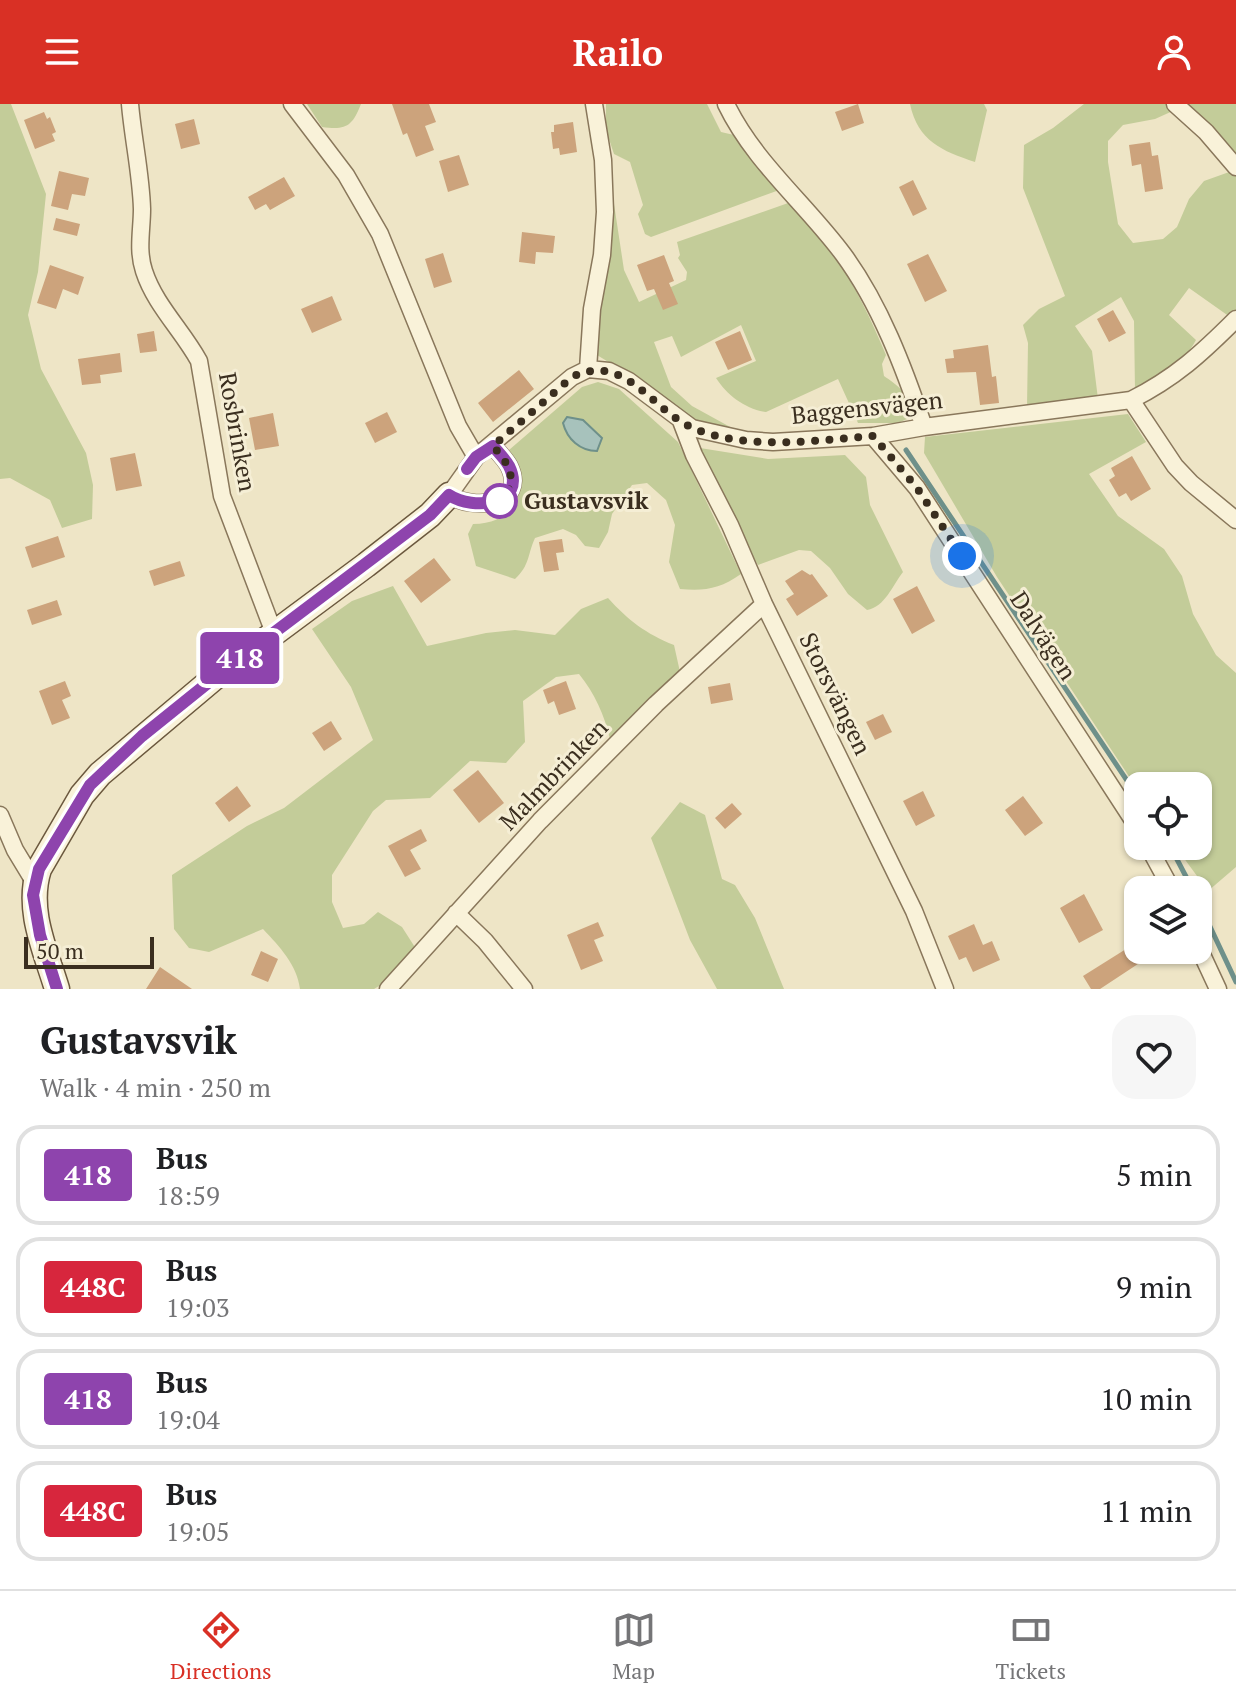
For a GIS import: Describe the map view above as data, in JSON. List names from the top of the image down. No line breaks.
{"streets":{"street":["Baggensvägen","Rosbrinken","Dalvägen","Storsvängen","Malmbrinken"]},"crossings":[["Baggensvägen","Dalvägen"],["Baggensvägen","Storsvängen"],["Storsvängen","Malmbrinken"]],"places":["Gustavsvik"],"lines":["bus line 418"],"scale_bar":"50 m","page":{"header":"Railo","on_map":"418","scale":"50 m","heading":["Gustavsvik","Walk · 4 min · 250 m"],"list":[{"mark":"418","name":"Bus","note":"18:59","value":"5 min"},{"mark":"448C","name":"Bus","note":"19:03","value":"9 min"},{"mark":"418","name":"Bus","note":"19:04","value":"10 min"},{"mark":"448C","name":"Bus","note":"19:05","value":"11 min"}],"tabs":["Directions","Map","Tickets"]}}
